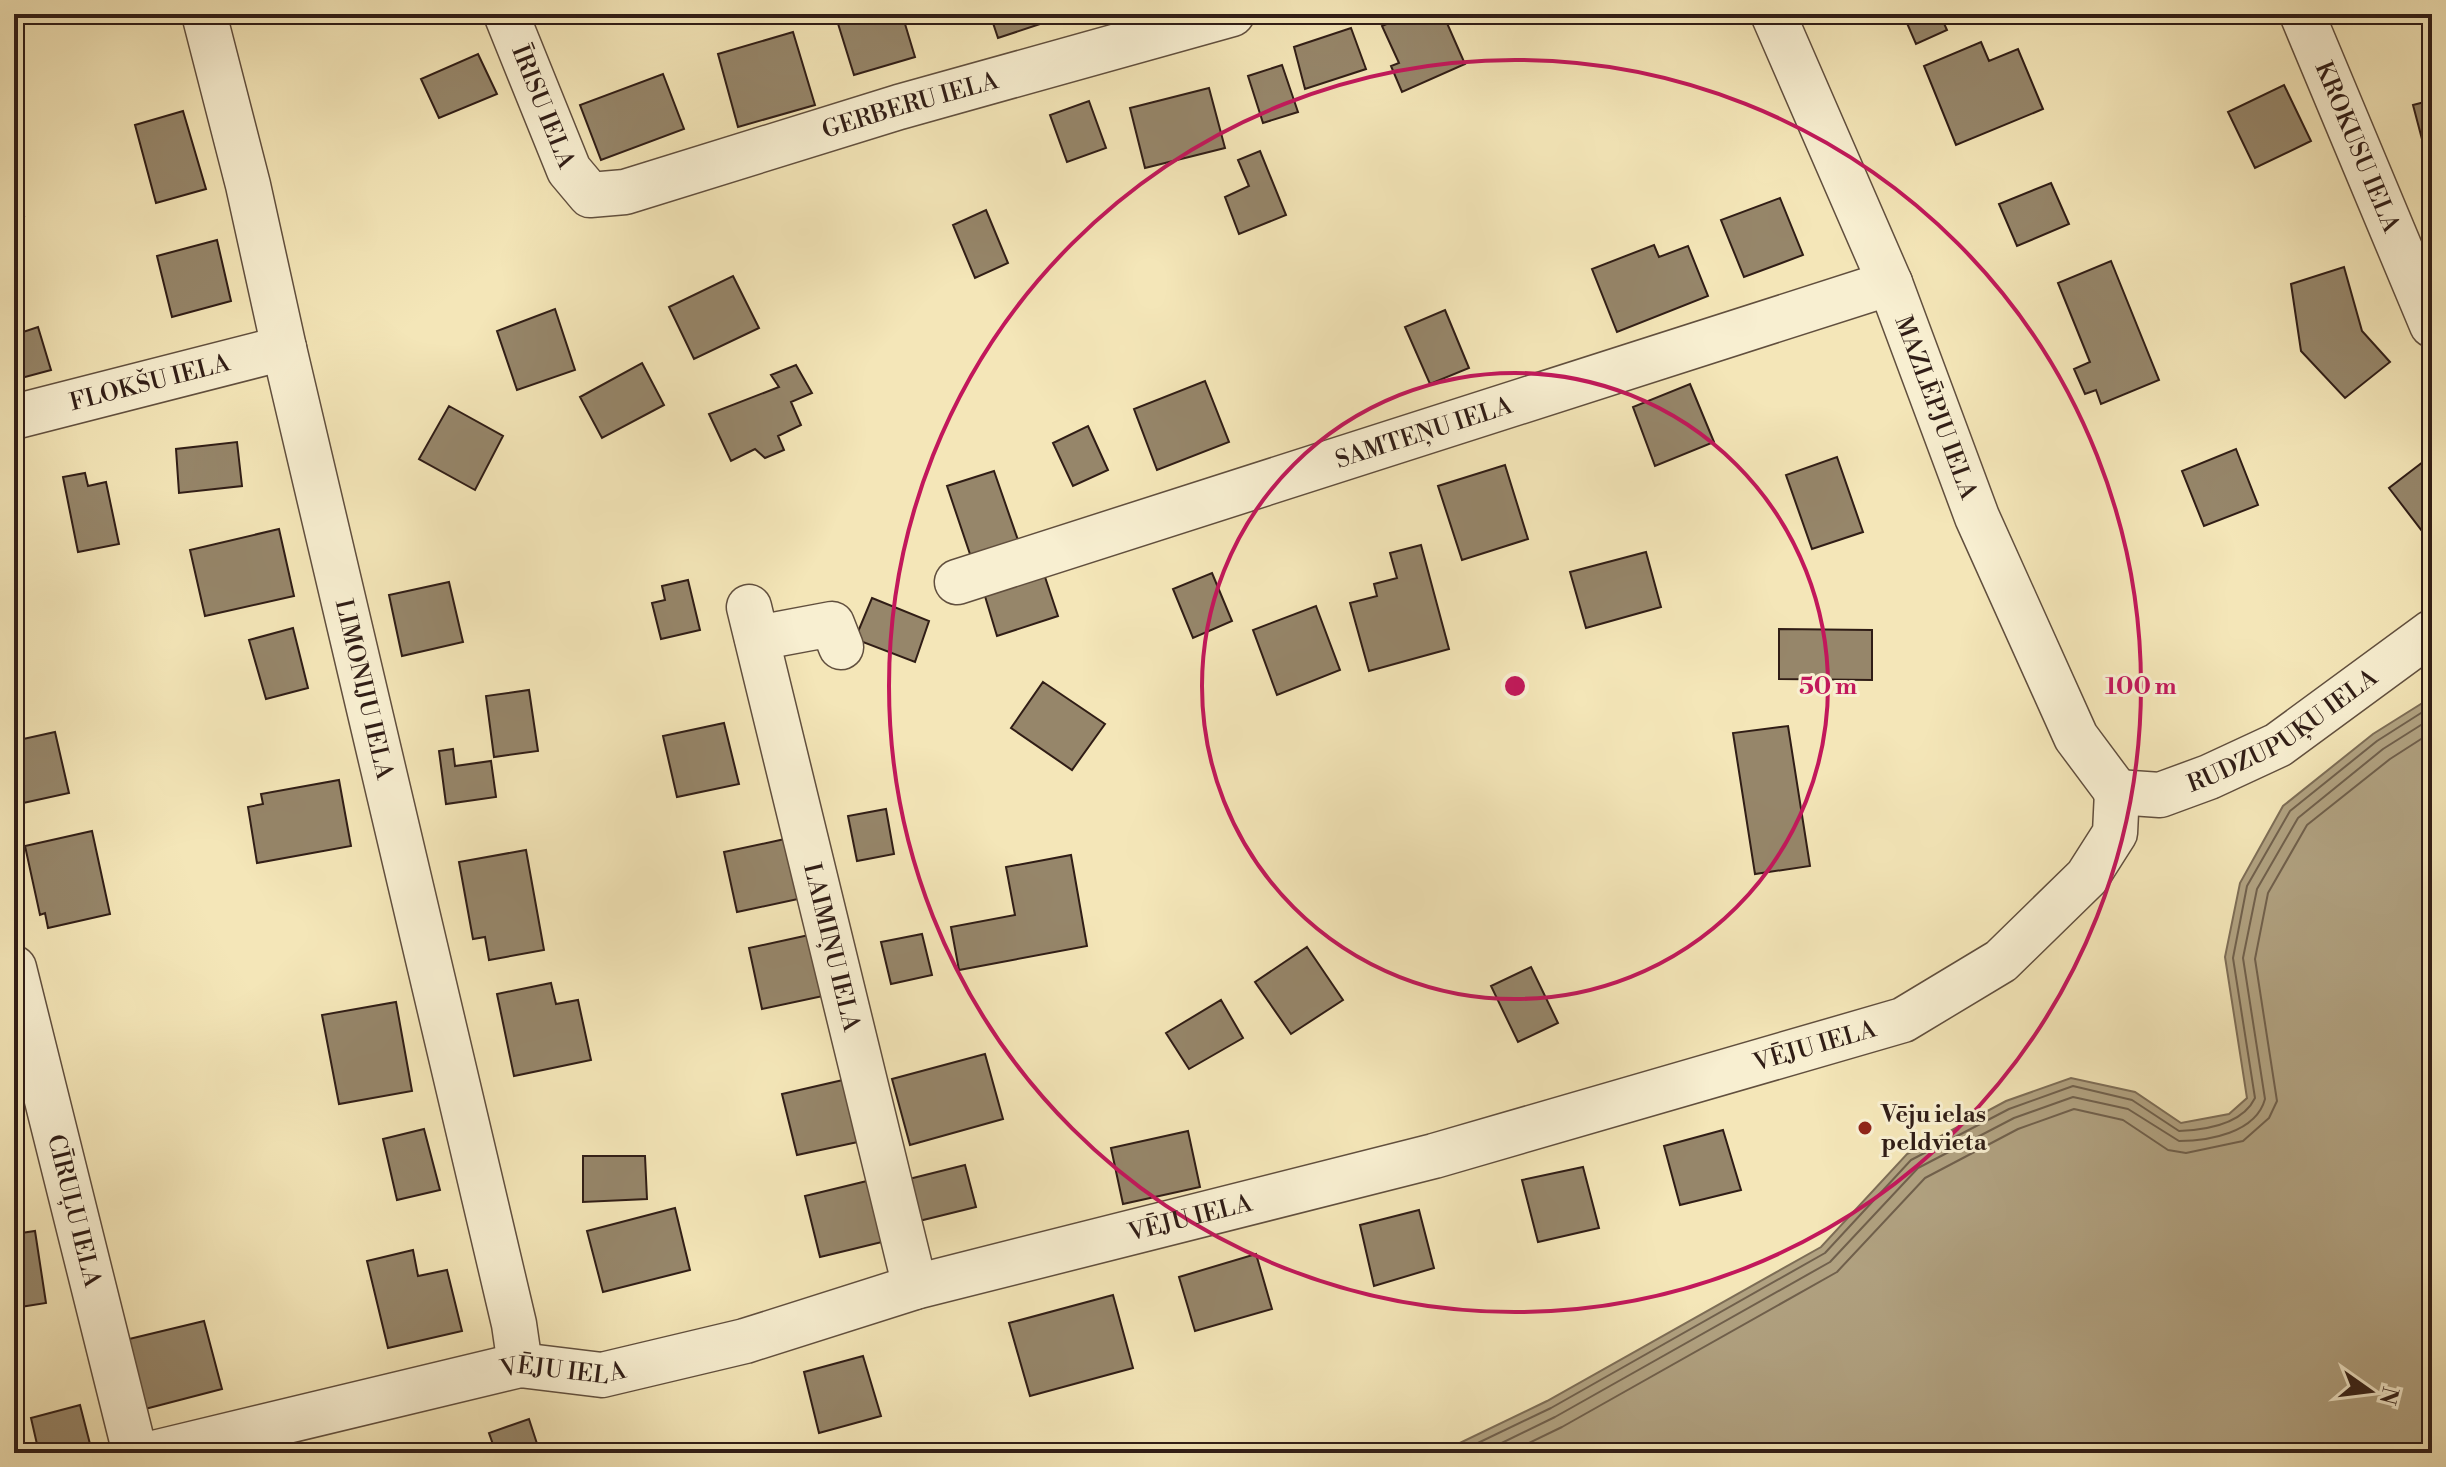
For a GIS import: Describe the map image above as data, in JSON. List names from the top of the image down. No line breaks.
{"streets":{"street":["ĪRISU IELA","GERBERU IELA","KROKUSU IELA","FLOKŠU IELA","MAZLĒPJU IELA","SAMTEŅU IELA","LIMONIJU IELA","RUDZUPUĶU IELA","LAIMIŅU IELA","VĒJU IELA","CĪRUĻU IELA"]},"crossings":[["ĪRISU IELA","GERBERU IELA"],["FLOKŠU IELA","LIMONIJU IELA"],["MAZLĒPJU IELA","SAMTEŅU IELA"],["MAZLĒPJU IELA","RUDZUPUĶU IELA"],["MAZLĒPJU IELA","VĒJU IELA"],["LIMONIJU IELA","VĒJU IELA"],["RUDZUPUĶU IELA","VĒJU IELA"],["LAIMIŅU IELA","VĒJU IELA"]],"places":["Vēju ielas peldvieta"],"north":"right","rings":["50 m","100 m"]}
